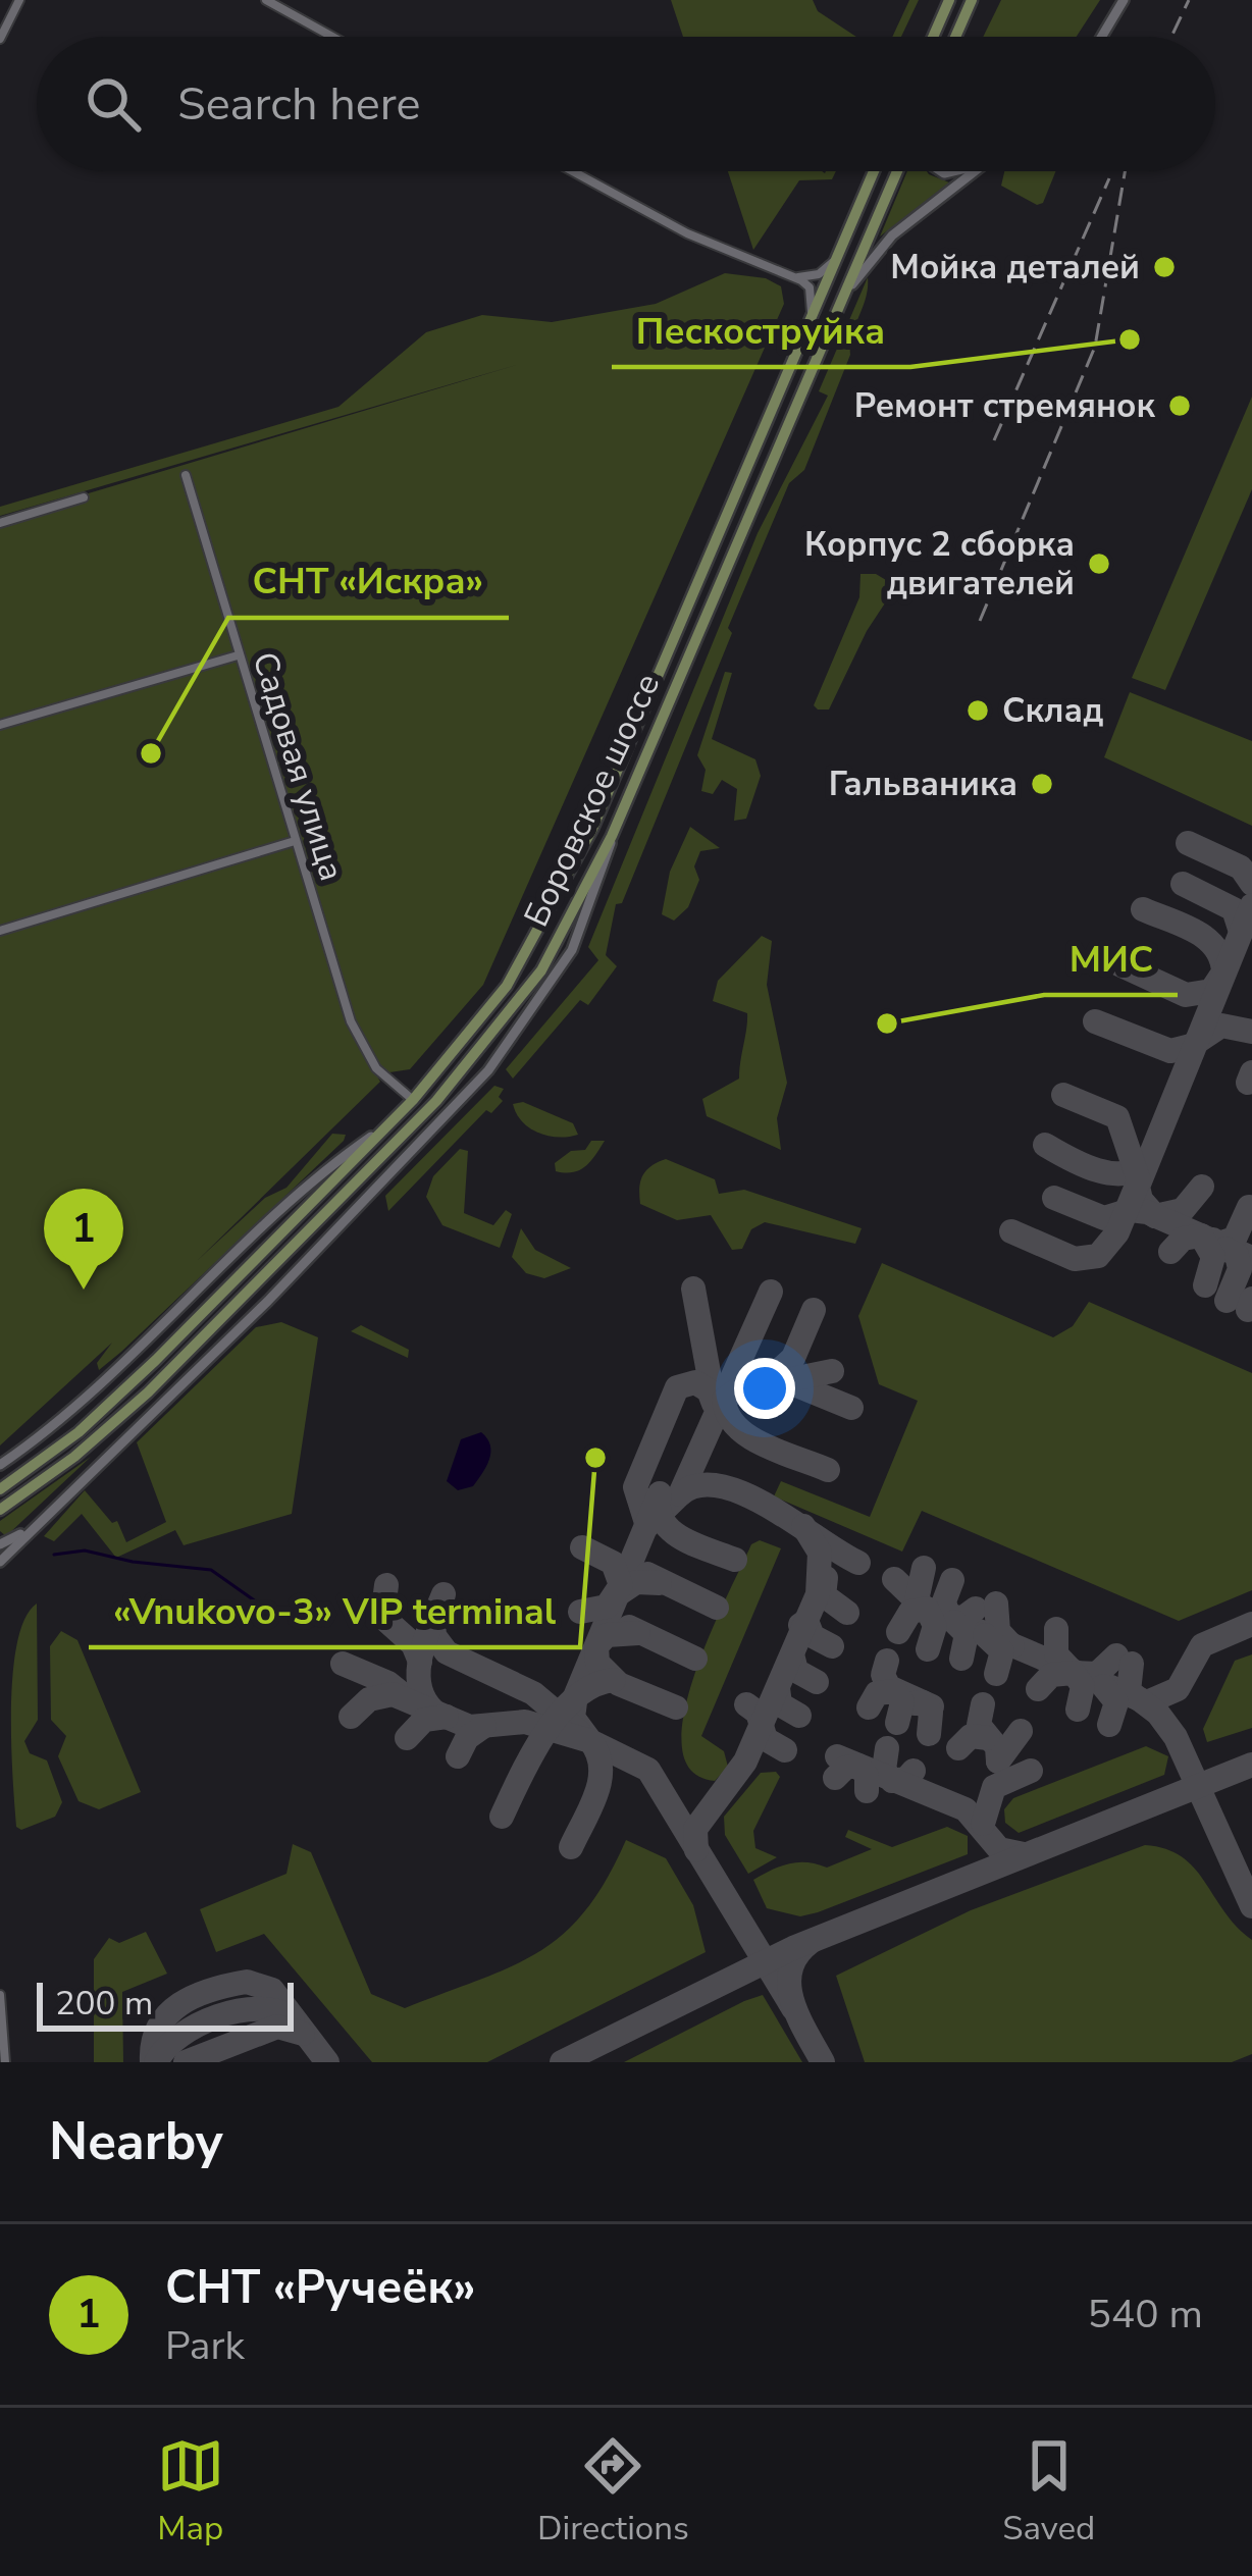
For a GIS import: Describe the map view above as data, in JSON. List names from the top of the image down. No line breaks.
{"streets":{"main road":["Боровское шоссе"],"street":["Садовая улица"]},"crossings":[["Садовая улица","Боровское шоссе"]],"places":["Мойка деталей","Пескоструйка","Ремонт стремянок","Корпус 2 сборка двигателей","Склад","СНТ «Искра»","Гальваника","МИС","«Vnukovo-3» VIP terminal"],"scale_bar":"200 m","page":{"search":"Search here","pins":"1","scale":"200 m","heading":"Nearby","list":[{"mark":"1","name":"СНТ «Ручеёк»","note":"Park","value":"540 m"}],"nav":["Map","Directions","Saved"]}}
